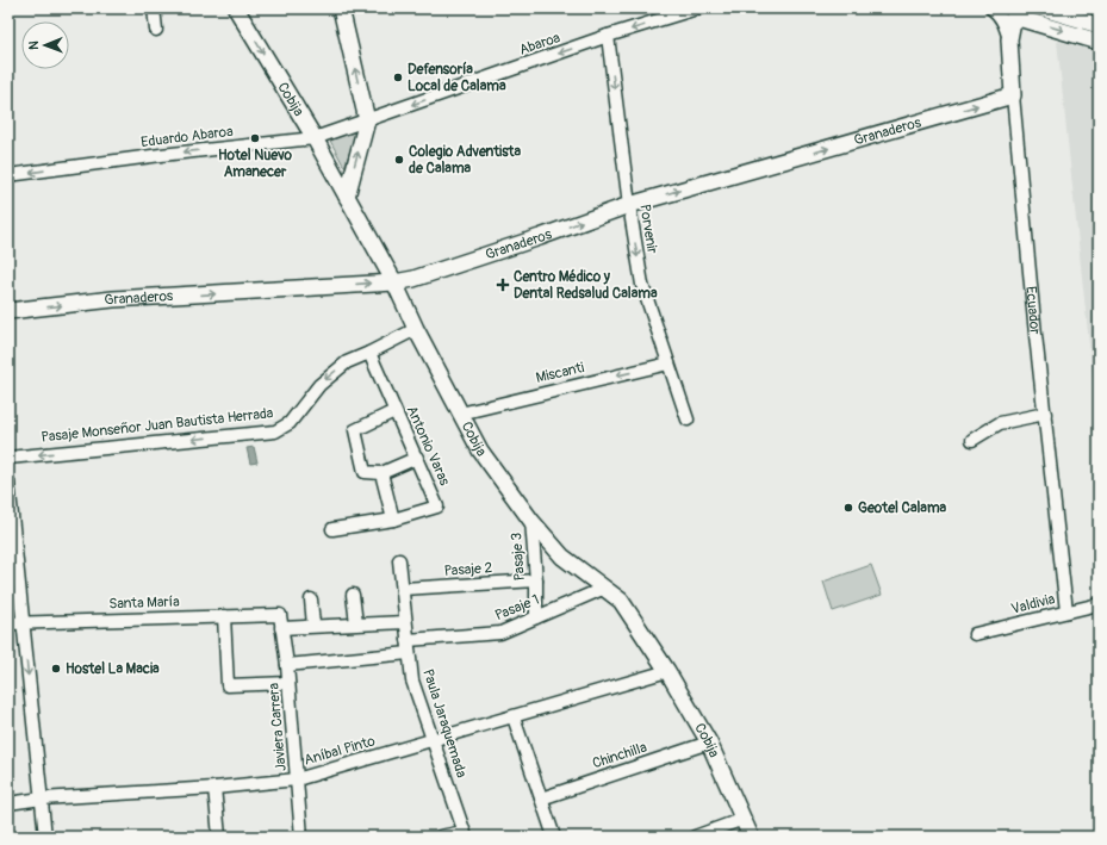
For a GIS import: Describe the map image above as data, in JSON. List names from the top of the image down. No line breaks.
{"streets":{"main road":["Cobija","Granaderos","Ecuador"],"street":["Abaroa","Eduardo Abaroa","Porvenir","Miscanti","Pasaje Monseñor Juan Bautista Herrada","Antonio Varas","Pasaje 3","Pasaje 2","Santa María","Valdivia","Pasaje 1","Paula Jaraquemada","Javiera Carrera","Aníbal Pinto","Chinchilla"]},"crossings":[["Abaroa","Eduardo Abaroa"],["Abaroa","Porvenir"],["Cobija","Granaderos"],["Cobija","Eduardo Abaroa"],["Cobija","Miscanti"],["Cobija","Pasaje Monseñor Juan Bautista Herrada"],["Cobija","Pasaje 3"],["Cobija","Pasaje 1"],["Cobija","Aníbal Pinto"],["Cobija","Chinchilla"],["Granaderos","Porvenir"],["Granaderos","Ecuador"],["Porvenir","Miscanti"],["Ecuador","Valdivia"],["Pasaje Monseñor Juan Bautista Herrada","Antonio Varas"],["Pasaje 3","Pasaje 2"],["Pasaje 3","Pasaje 1"],["Pasaje 2","Paula Jaraquemada"],["Santa María","Javiera Carrera"],["Pasaje 1","Paula Jaraquemada"],["Paula Jaraquemada","Aníbal Pinto"],["Javiera Carrera","Aníbal Pinto"]],"one_way":["Abaroa","Granaderos","Eduardo Abaroa","Porvenir","Miscanti","Pasaje Monseñor Juan Bautista Herrada"],"places":{"other":["Defensoría Local de Calama","Hotel Nuevo Amanecer","Colegio Adventista de Calama","Geotel Calama","Hostel La Macia"],"health":["Centro Médico y Dental Redsalud Calama"]},"north":"left"}
